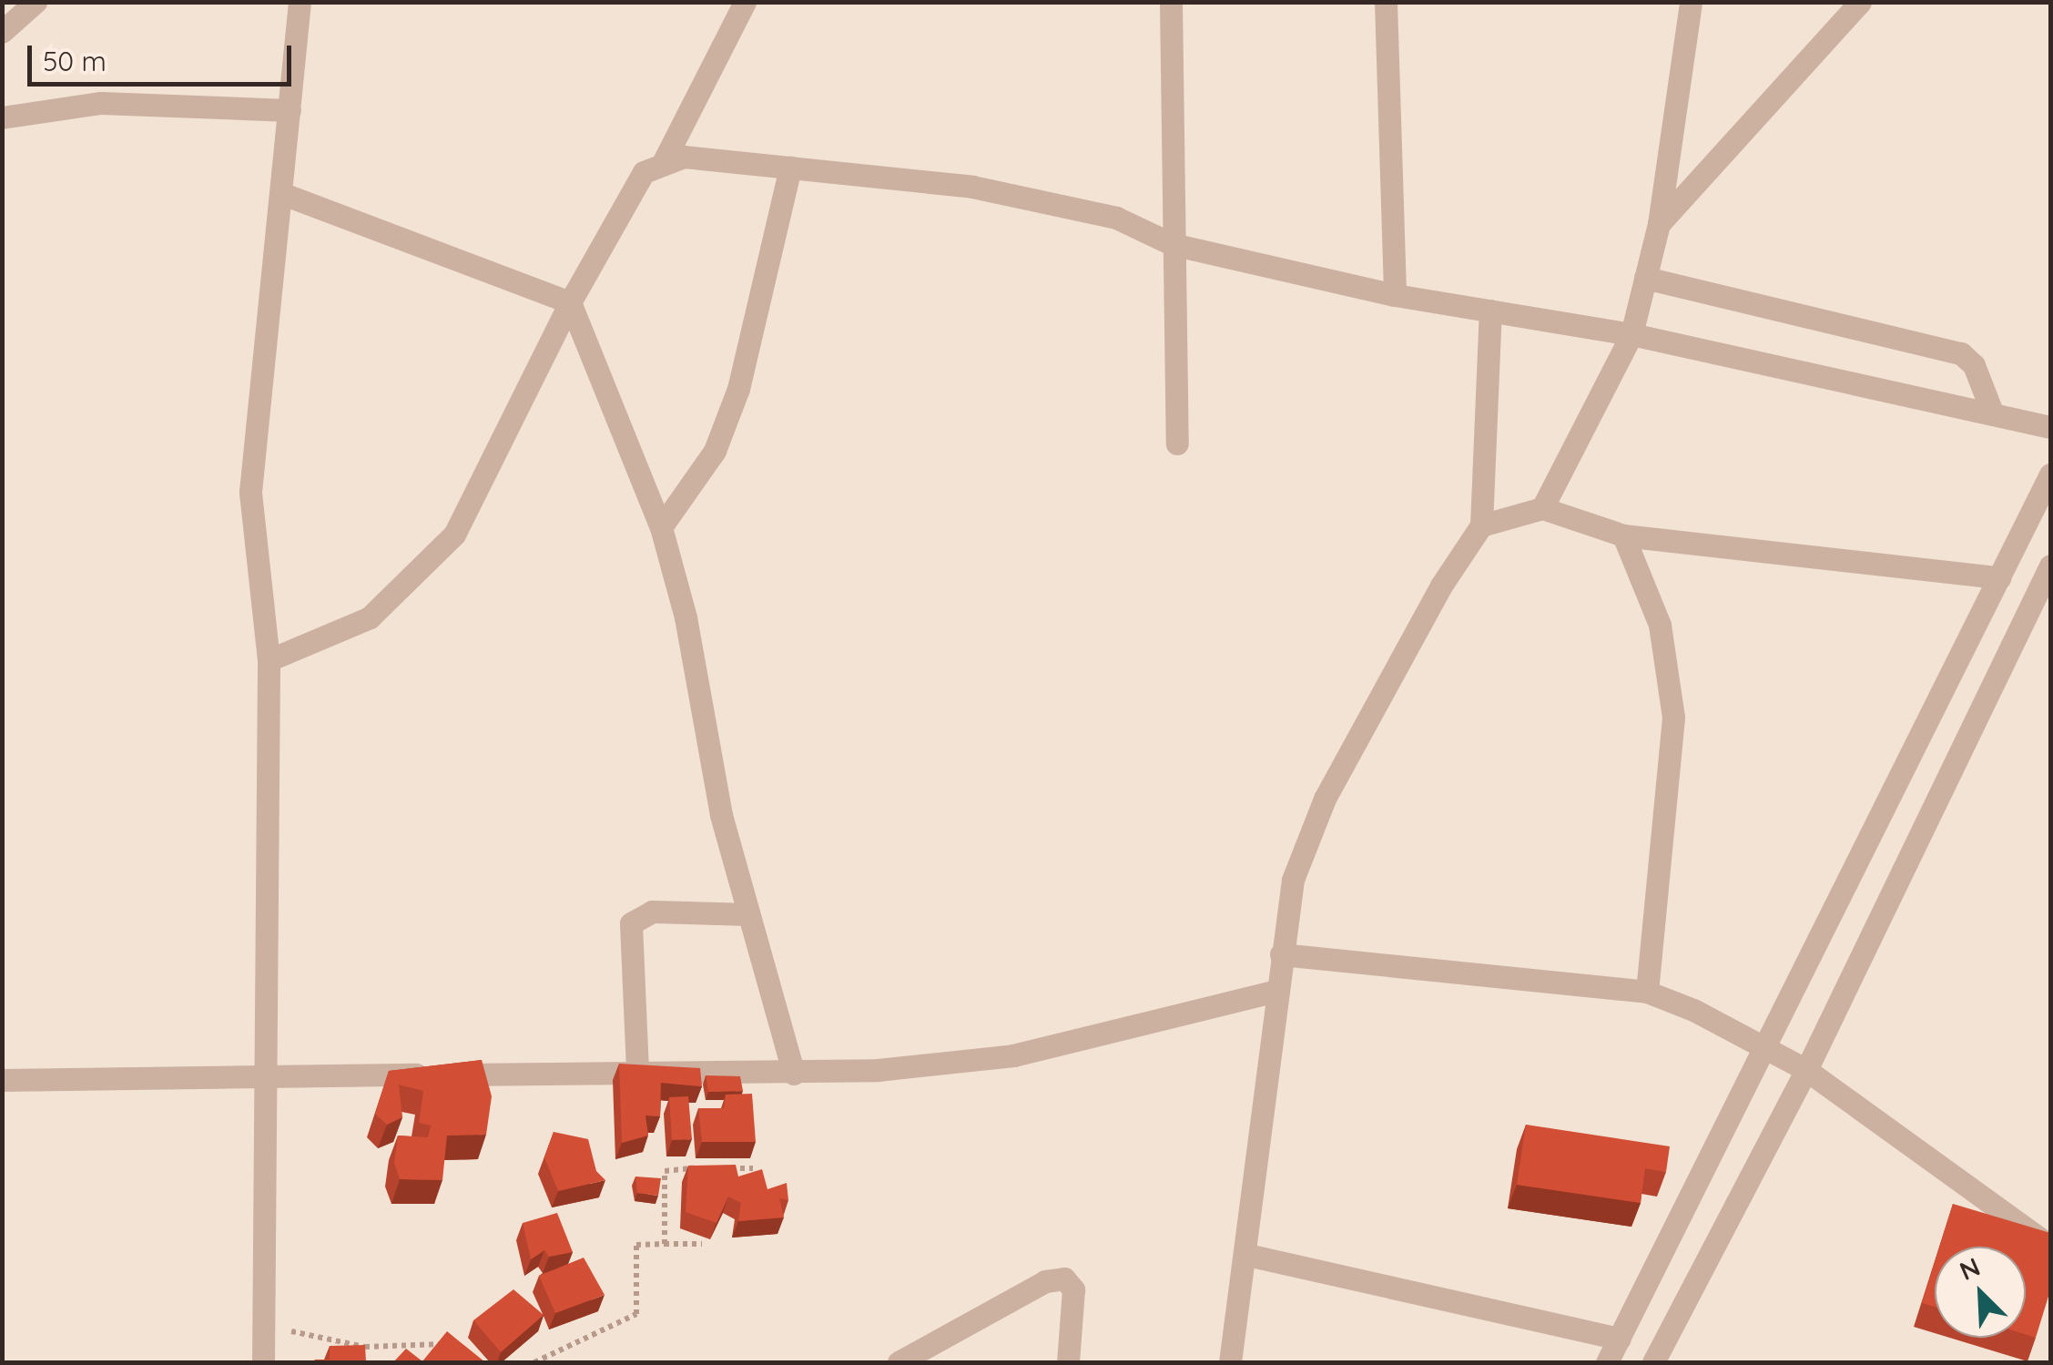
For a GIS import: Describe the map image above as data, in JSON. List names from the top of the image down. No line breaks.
{"scale_bar":"50 m","north":"top left"}
